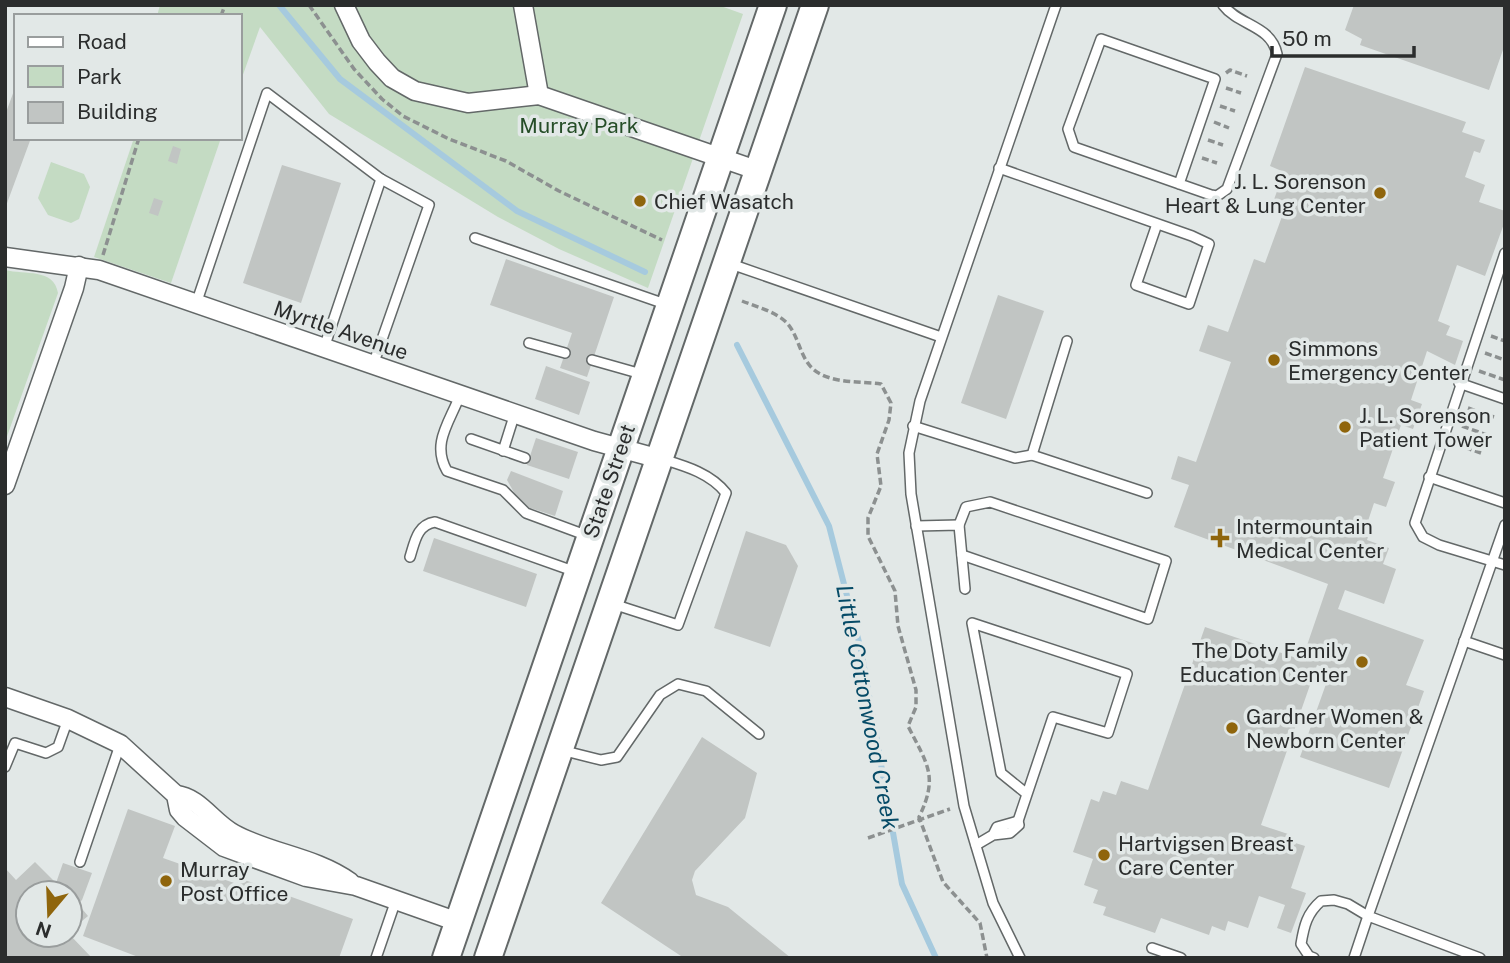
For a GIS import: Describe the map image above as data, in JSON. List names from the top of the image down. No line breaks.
{"streets":{"main road":["State Street"],"street":["Myrtle Avenue"]},"crossings":[["Myrtle Avenue","State Street"]],"water":["Little Cottonwood Creek"],"parks":["Murray Park"],"places":{"other":["J. L. Sorenson Heart & Lung Center","Chief Wasatch","Simmons Emergency Center","J. L. Sorenson Patient Tower","The Doty Family Education Center","Gardner Women & Newborn Center","Hartvigsen Breast Care Center","Murray Post Office"],"health":["Intermountain Medical Center"]},"legend":["Road","Park","Building"],"scale_bar":"50 m","north":"bottom"}
